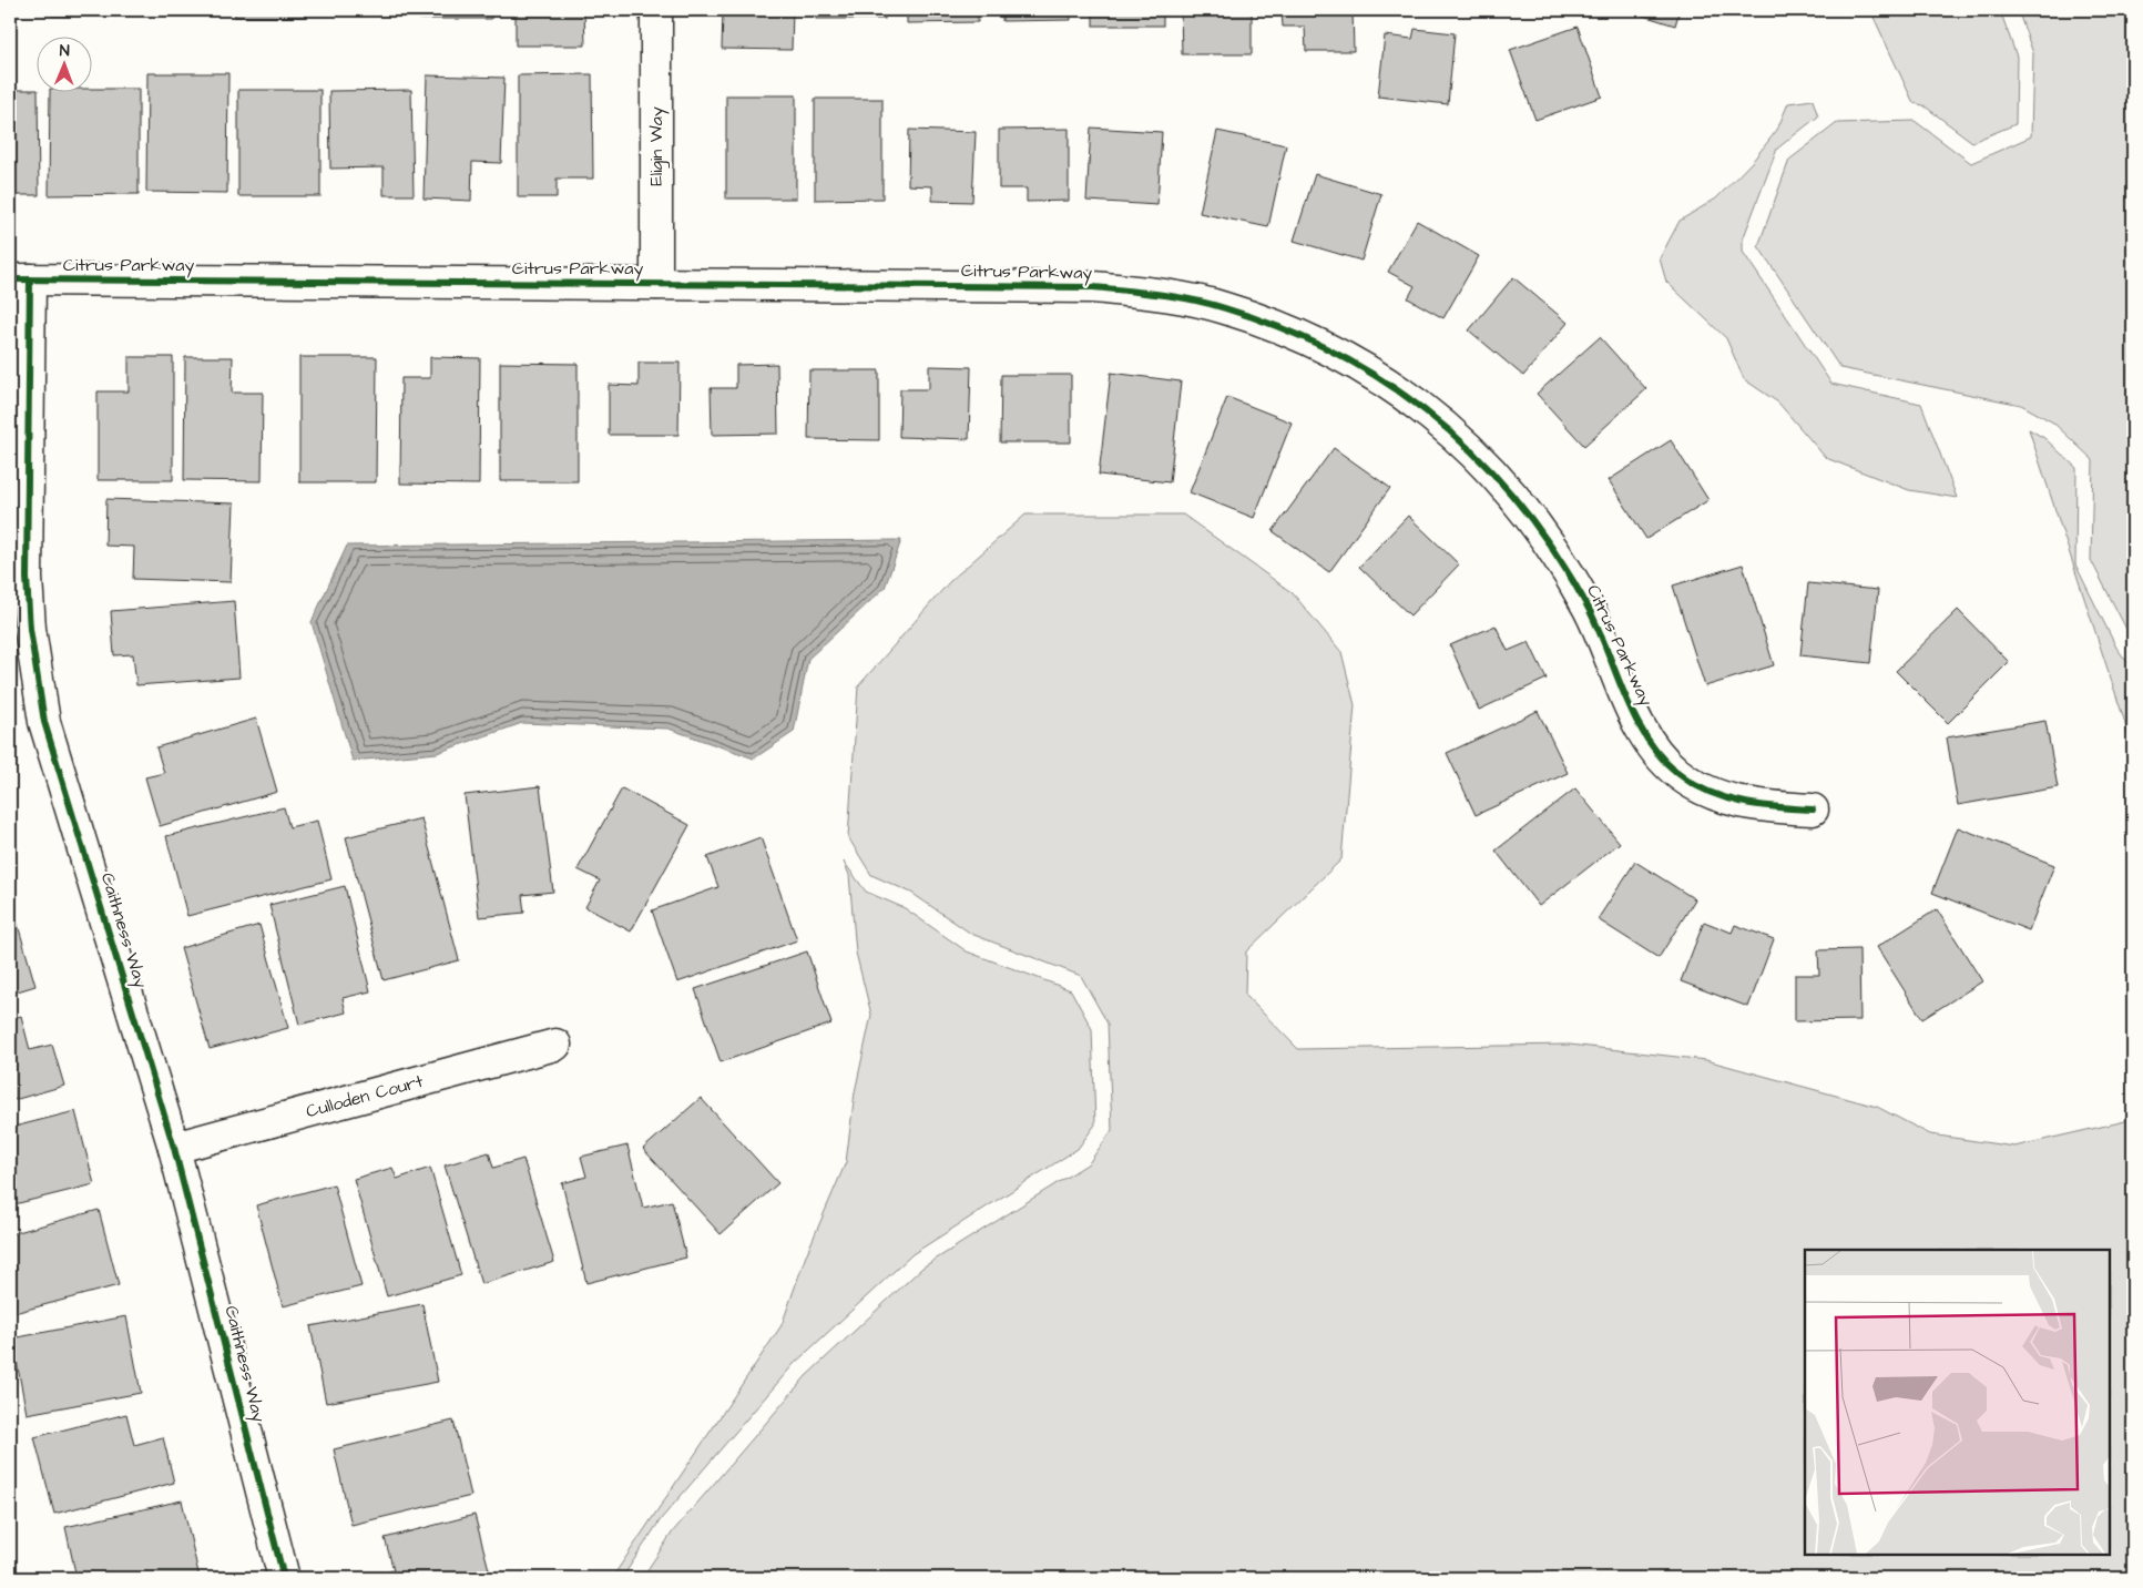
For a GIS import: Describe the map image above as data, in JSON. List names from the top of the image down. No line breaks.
{"streets":{"street":["Eligin Way","Citrus Parkway","Caithness Way","Culloden Court"]},"crossings":[["Eligin Way","Citrus Parkway"],["Citrus Parkway","Caithness Way"],["Caithness Way","Culloden Court"]],"north":"top"}
